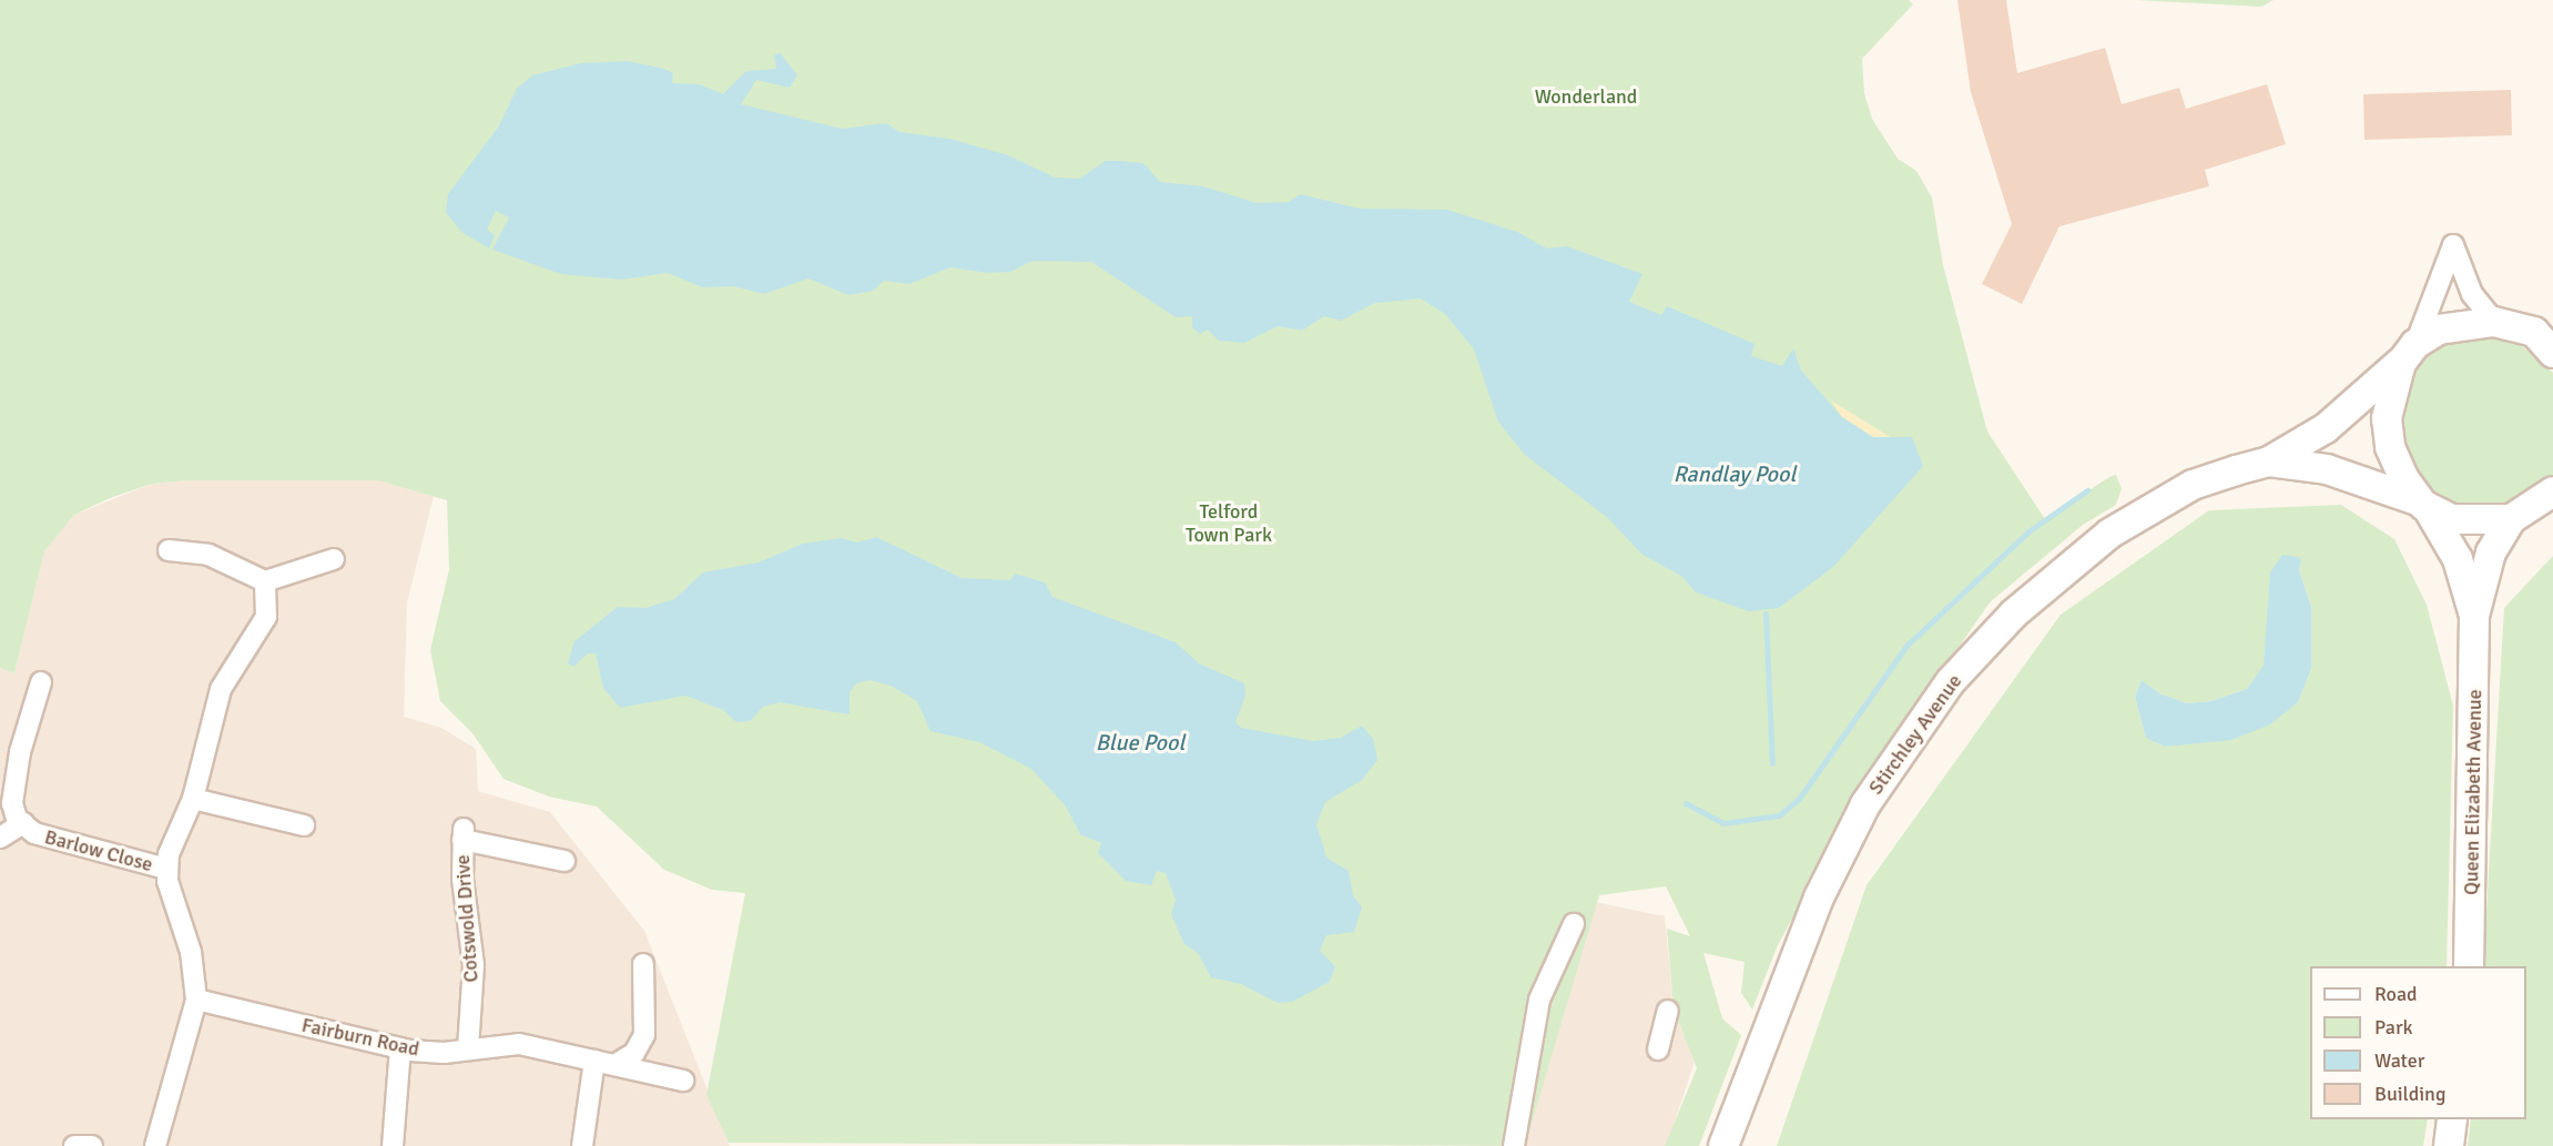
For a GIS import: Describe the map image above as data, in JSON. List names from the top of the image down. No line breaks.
{"streets":{"street":["Stirchley Avenue","Queen Elizabeth Avenue","Barlow Close","Cotswold Drive","Fairburn Road"]},"crossings":[["Cotswold Drive","Fairburn Road"]],"water":["Randlay Pool","Blue Pool"],"parks":["Wonderland","Telford Town Park"],"legend":["Road","Park","Water","Building"]}
